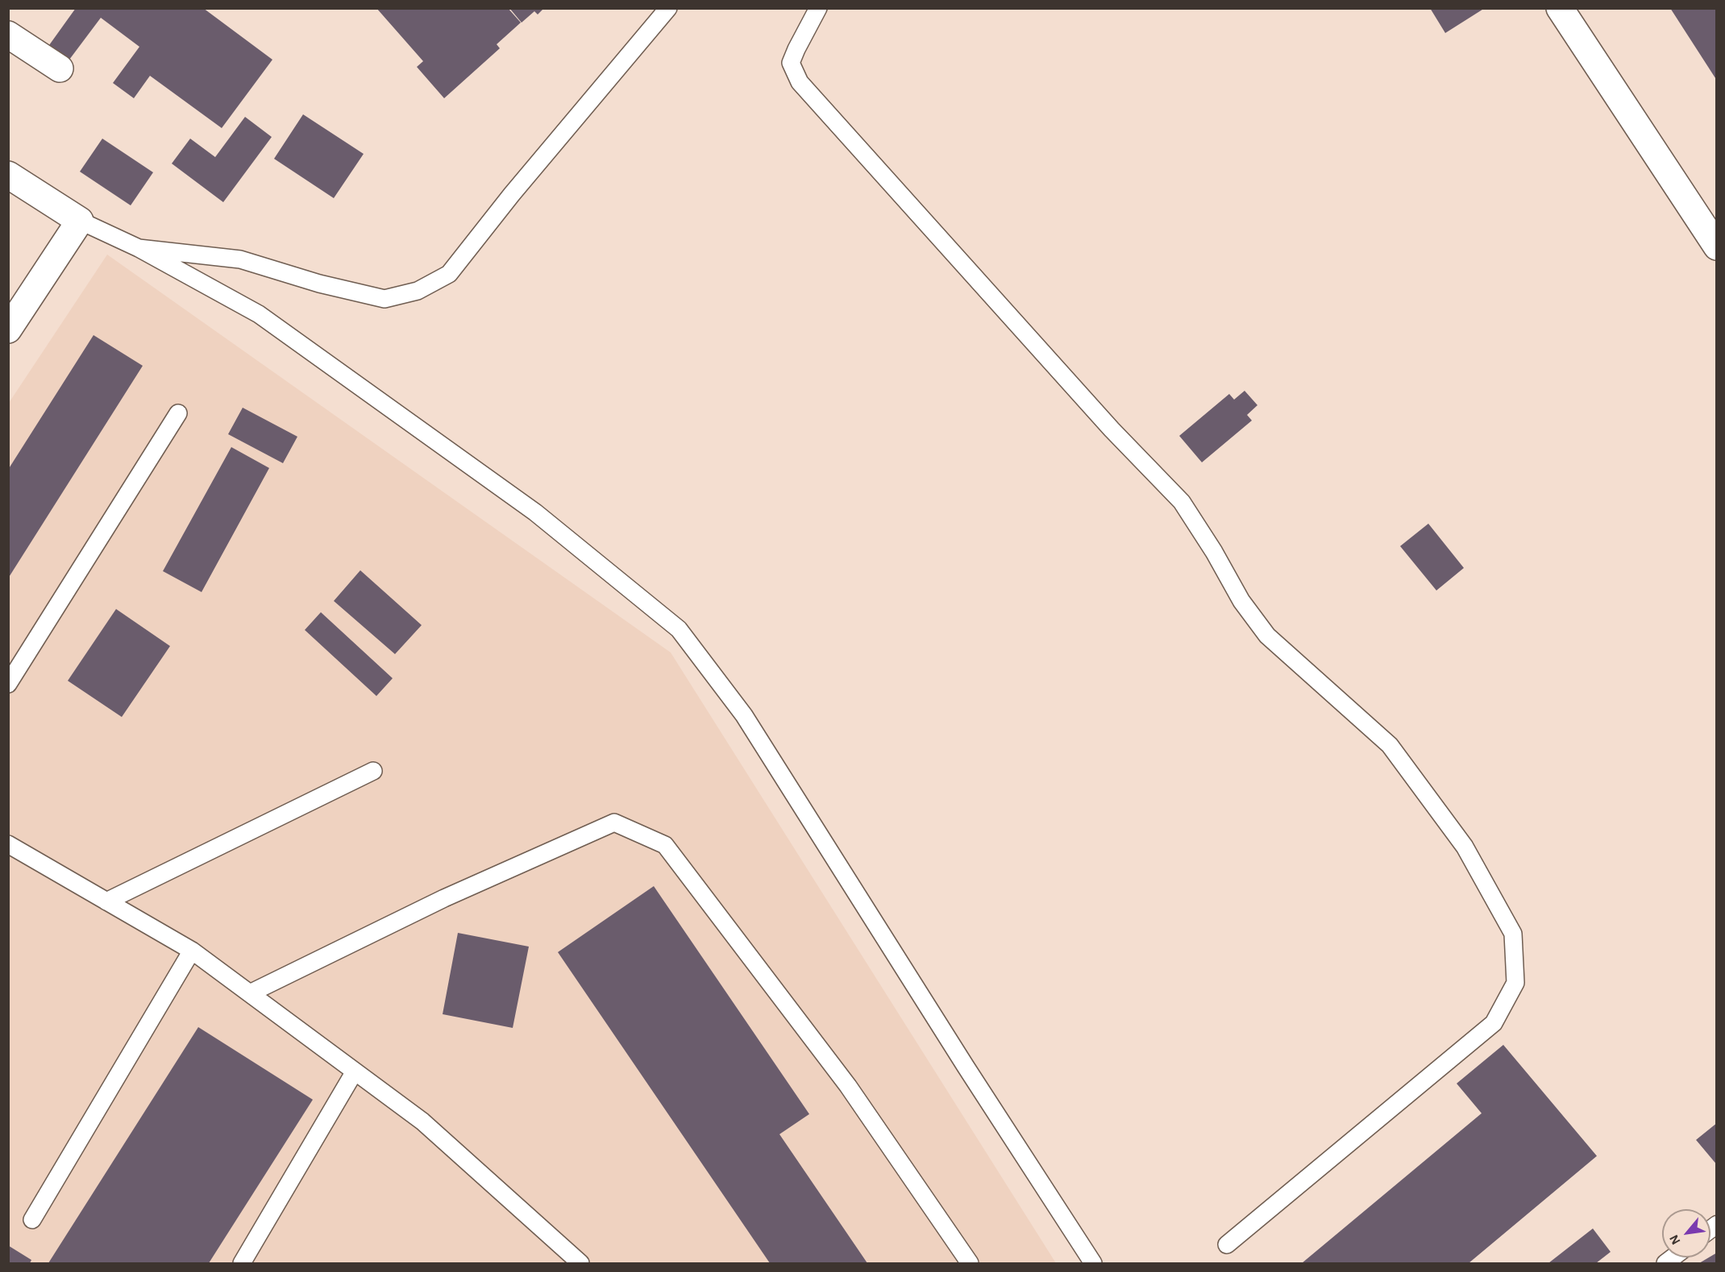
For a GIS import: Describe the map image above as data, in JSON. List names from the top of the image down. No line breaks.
{"north":"bottom left"}
